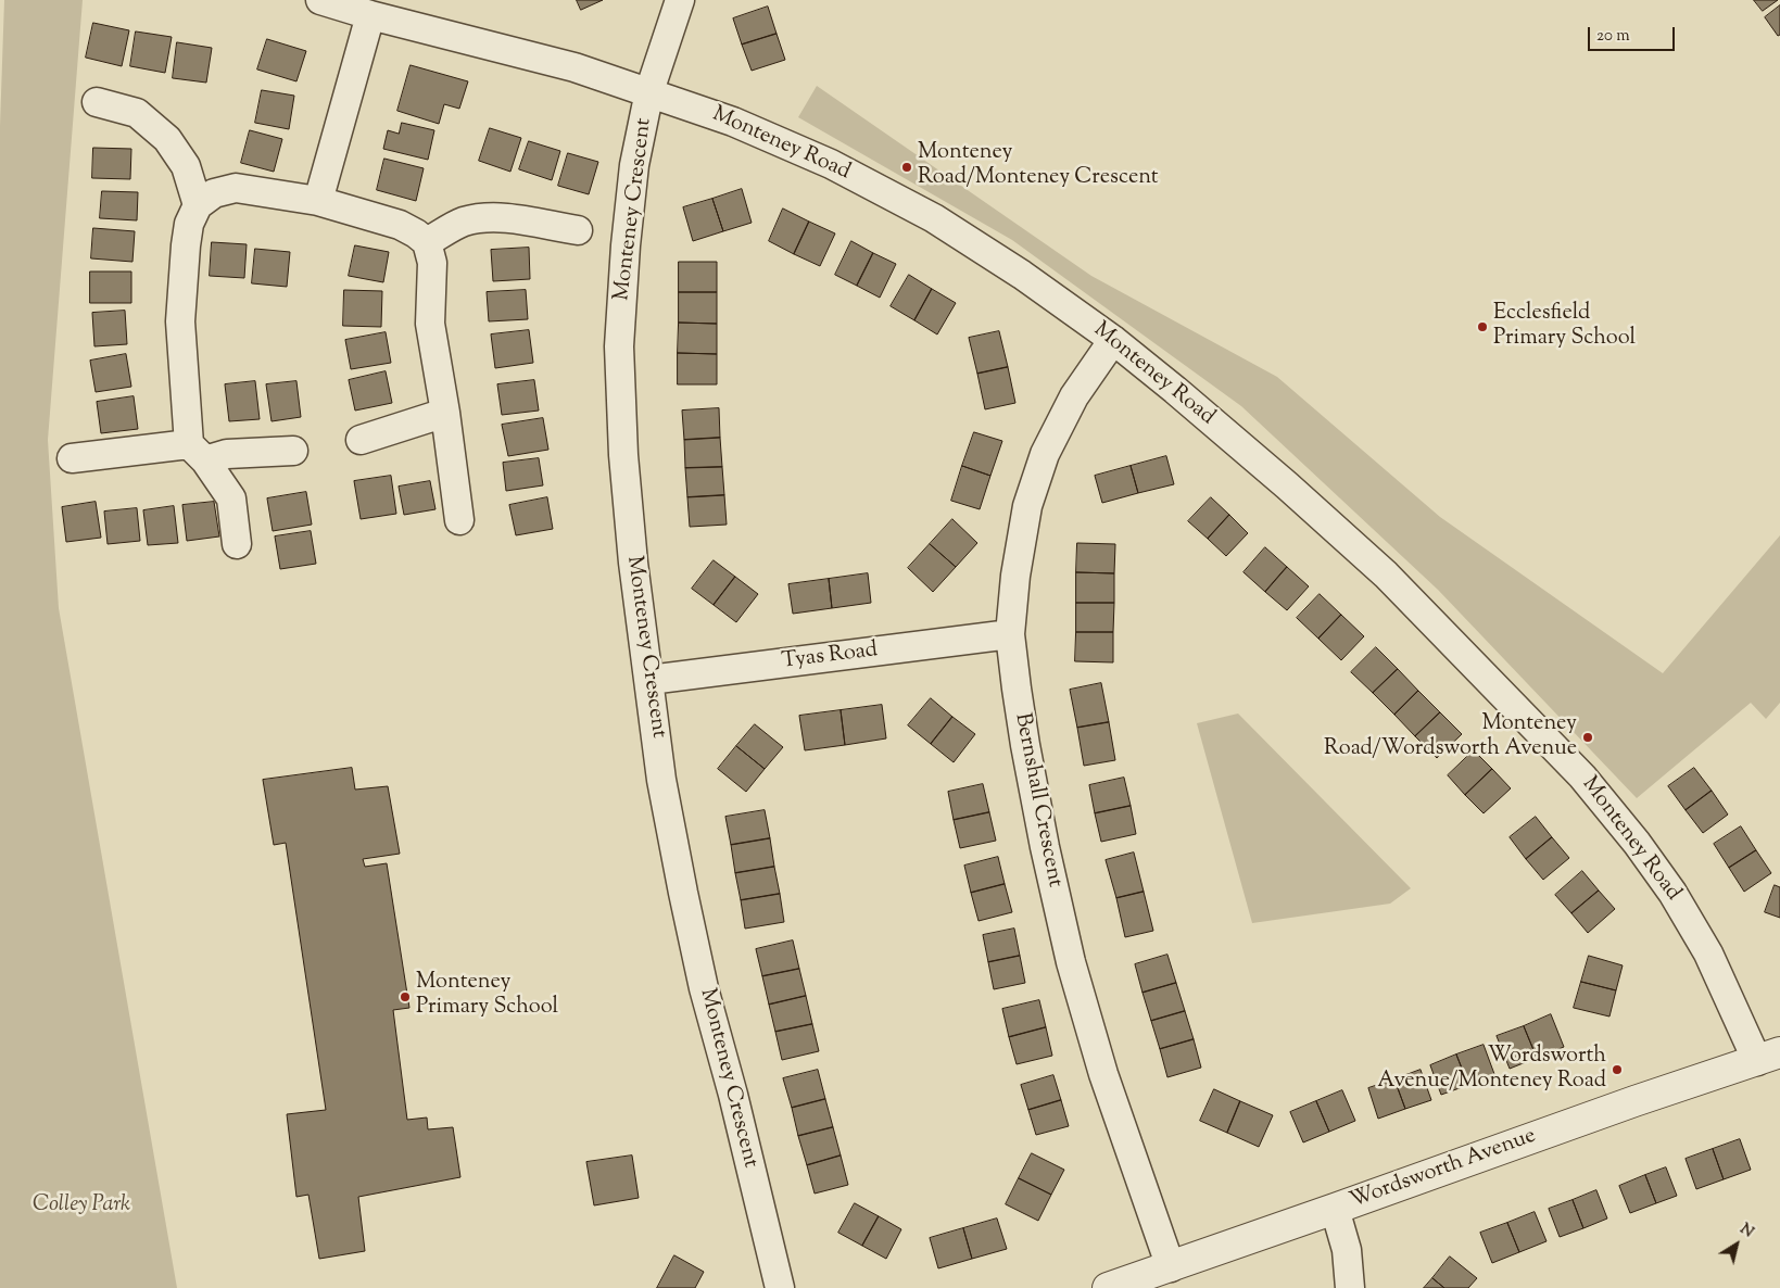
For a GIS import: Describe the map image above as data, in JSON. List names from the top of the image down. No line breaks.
{"streets":{"street":["Monteney Road","Monteney Crescent","Tyas Road","Bernshall Crescent","Wordsworth Avenue"]},"crossings":[["Monteney Road","Monteney Crescent"],["Monteney Road","Bernshall Crescent"],["Monteney Road","Wordsworth Avenue"],["Monteney Crescent","Tyas Road"],["Tyas Road","Bernshall Crescent"],["Bernshall Crescent","Wordsworth Avenue"]],"parks":["Colley Park"],"places":["Monteney Road/Monteney Crescent","Ecclesfield Primary School","Monteney Road/Wordsworth Avenue","Monteney Primary School","Wordsworth Avenue/Monteney Road"],"scale_bar":"20 m","north":"top right"}
